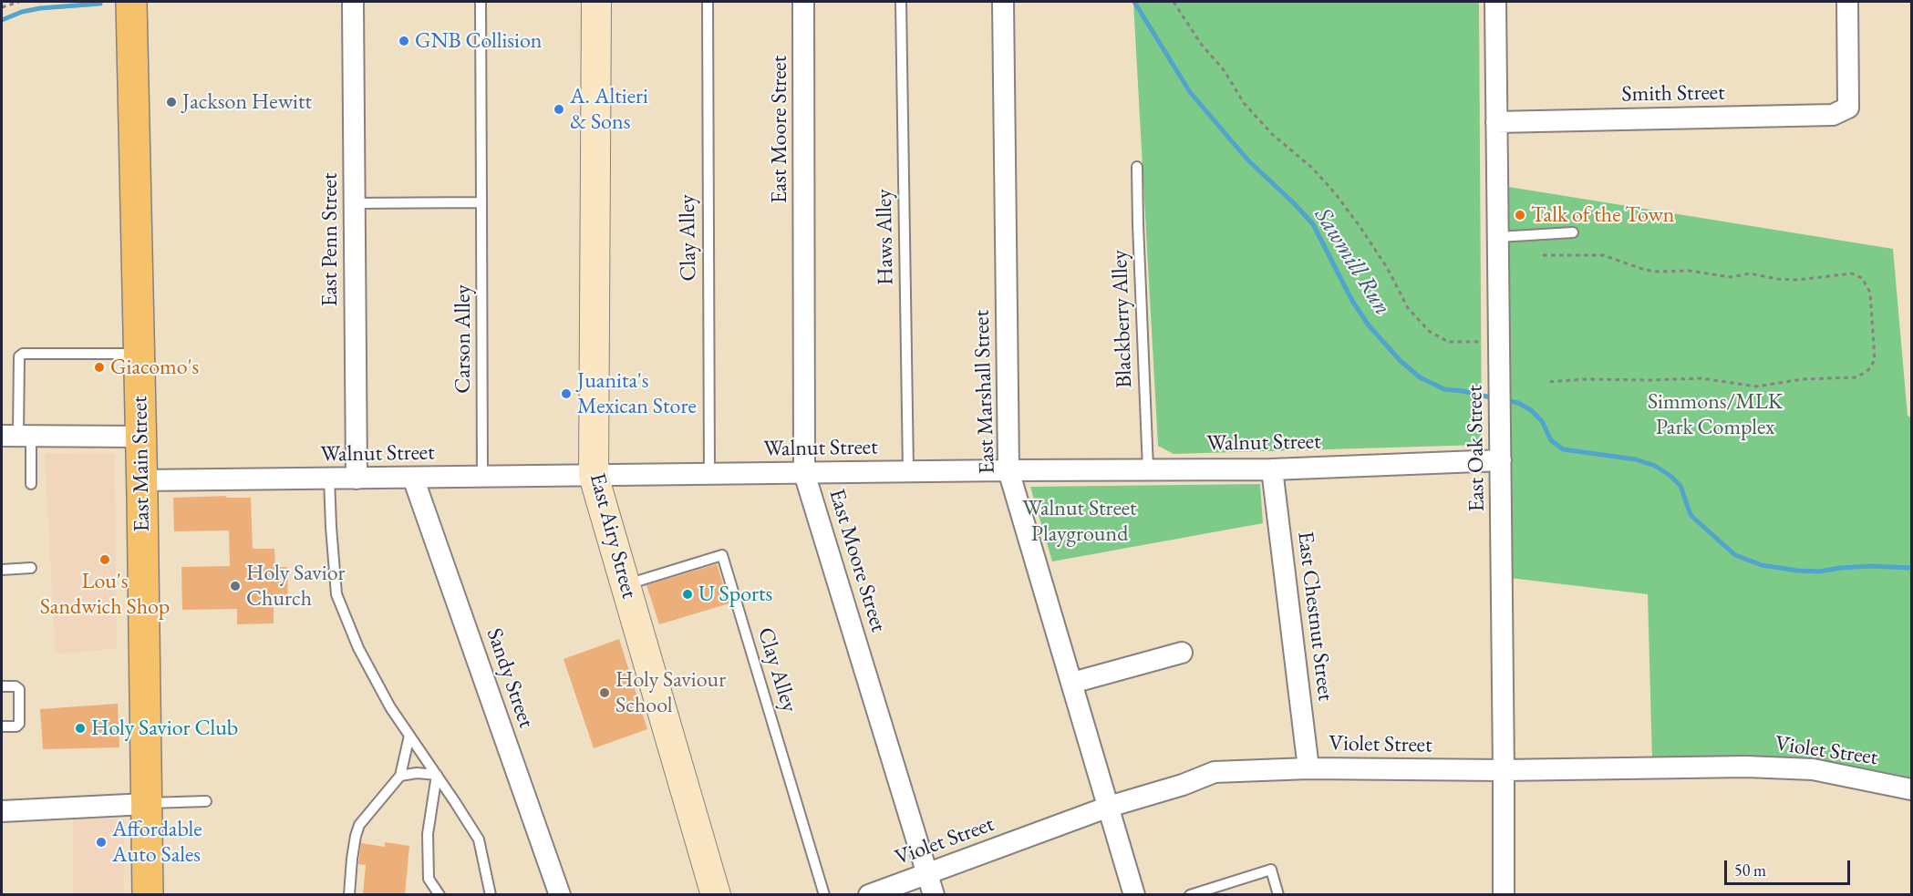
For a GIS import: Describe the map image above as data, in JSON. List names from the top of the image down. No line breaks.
{"streets":{"main road":["East Main Street","East Airy Street"],"street":["Smith Street","East Moore Street","East Penn Street","East Marshall Street","Walnut Street","East Oak Street","East Chestnut Street","Sandy Street","Violet Street"],"lane":["Haws Alley","Clay Alley","Blackberry Alley","Carson Alley"]},"crossings":[["Smith Street","East Oak Street"],["East Moore Street","Walnut Street"],["East Moore Street","Violet Street"],["Haws Alley","Walnut Street"],["Clay Alley","Walnut Street"],["Clay Alley","East Airy Street"],["East Penn Street","Walnut Street"],["Blackberry Alley","Walnut Street"],["Carson Alley","Walnut Street"],["East Marshall Street","Walnut Street"],["East Marshall Street","Violet Street"],["Walnut Street","East Oak Street"],["Walnut Street","East Main Street"],["Walnut Street","East Airy Street"],["Walnut Street","East Chestnut Street"],["Walnut Street","Sandy Street"],["East Oak Street","Violet Street"],["East Chestnut Street","Violet Street"]],"water":["Sawmill Run"],"parks":["Simmons/MLK Park Complex","Walnut Street Playground"],"places":["GNB Collision","Jackson Hewitt","A. Altieri & Sons","Talk of the Town","Giacomo's","Juanita's Mexican Store","Lou's Sandwich Shop","Holy Savior Church","U Sports","Holy Saviour School","Holy Savior Club","Affordable Auto Sales"],"scale_bar":"50 m"}
